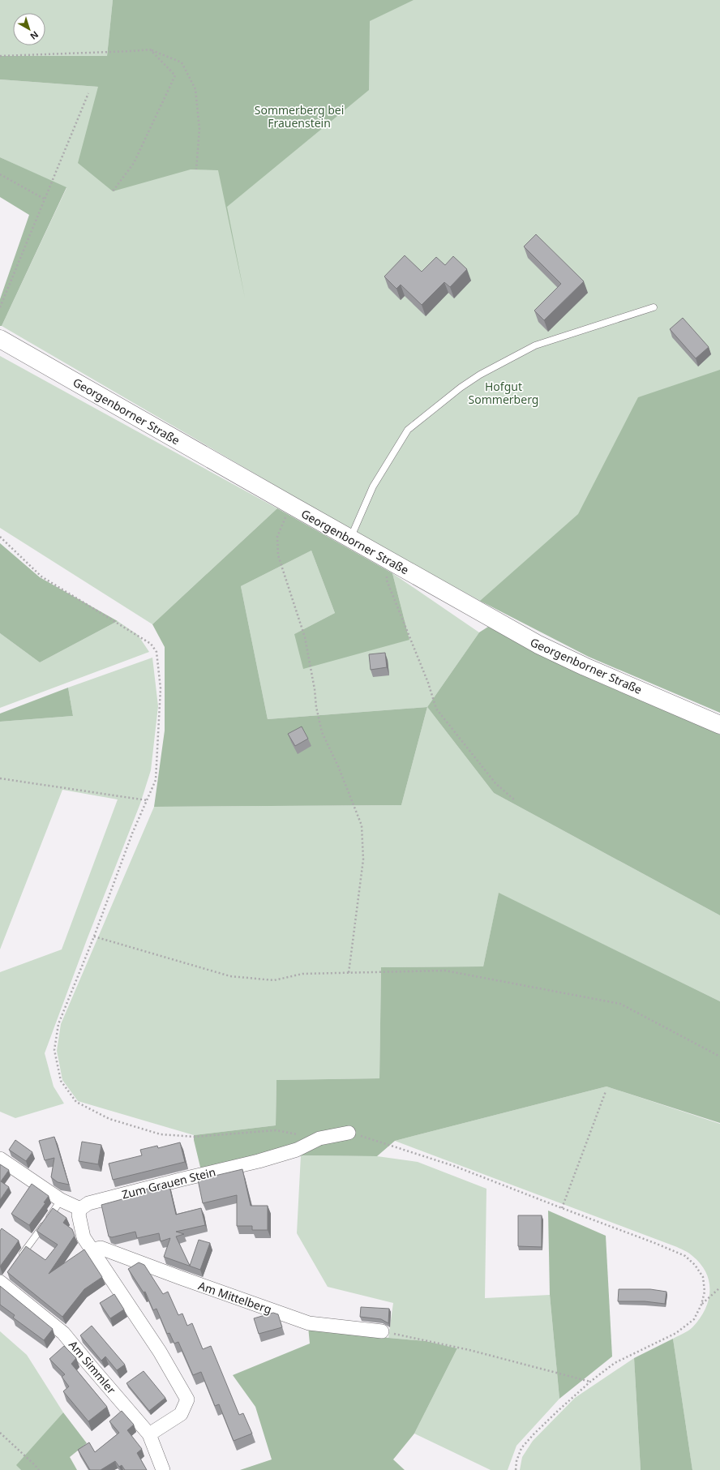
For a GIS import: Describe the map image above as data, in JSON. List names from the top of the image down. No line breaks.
{"streets":{"main road":["Georgenborner Straße"],"street":["Zum Grauen Stein","Am Mittelberg","Am Simmler"]},"parks":["Sommerberg bei Frauenstein","Hofgut Sommerberg"],"north":"bottom right"}
